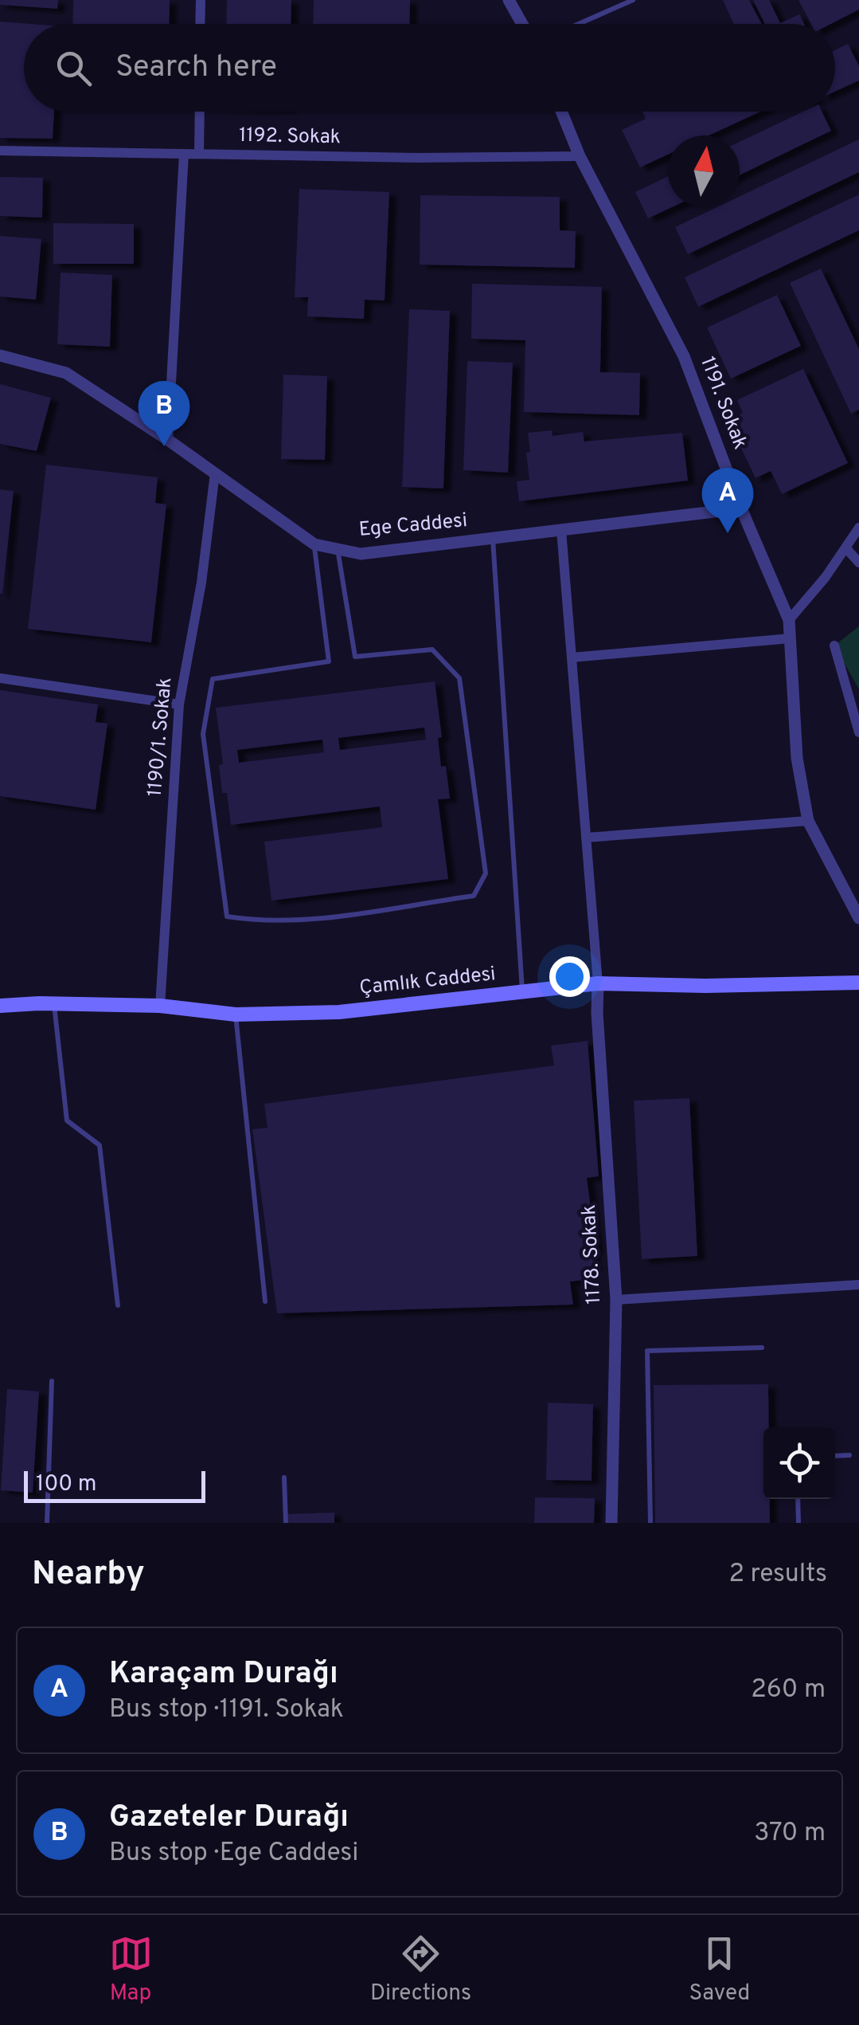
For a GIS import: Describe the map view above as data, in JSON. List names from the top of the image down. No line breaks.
{"streets":{"main road":["Çamlık Caddesi"],"street":["1192. Sokak","1191. Sokak","Ege Caddesi","1190/1. Sokak","1178. Sokak"]},"crossings":[["1192. Sokak","1191. Sokak"],["1191. Sokak","Ege Caddesi"],["Ege Caddesi","1190/1. Sokak"],["1190/1. Sokak","Çamlık Caddesi"],["Çamlık Caddesi","1178. Sokak"]],"scale_bar":"100 m","north":"top","page":{"search":"Search here","pins":["B","A"],"scale":"100 m","heading":["Nearby","2 results"],"list":[{"mark":"A","name":"Karaçam Durağı","note":"Bus stop · 1191. Sokak","value":"260 m"},{"mark":"B","name":"Gazeteler Durağı","note":"Bus stop · Ege Caddesi","value":"370 m"}],"nav":["Map","Directions","Saved"]}}
